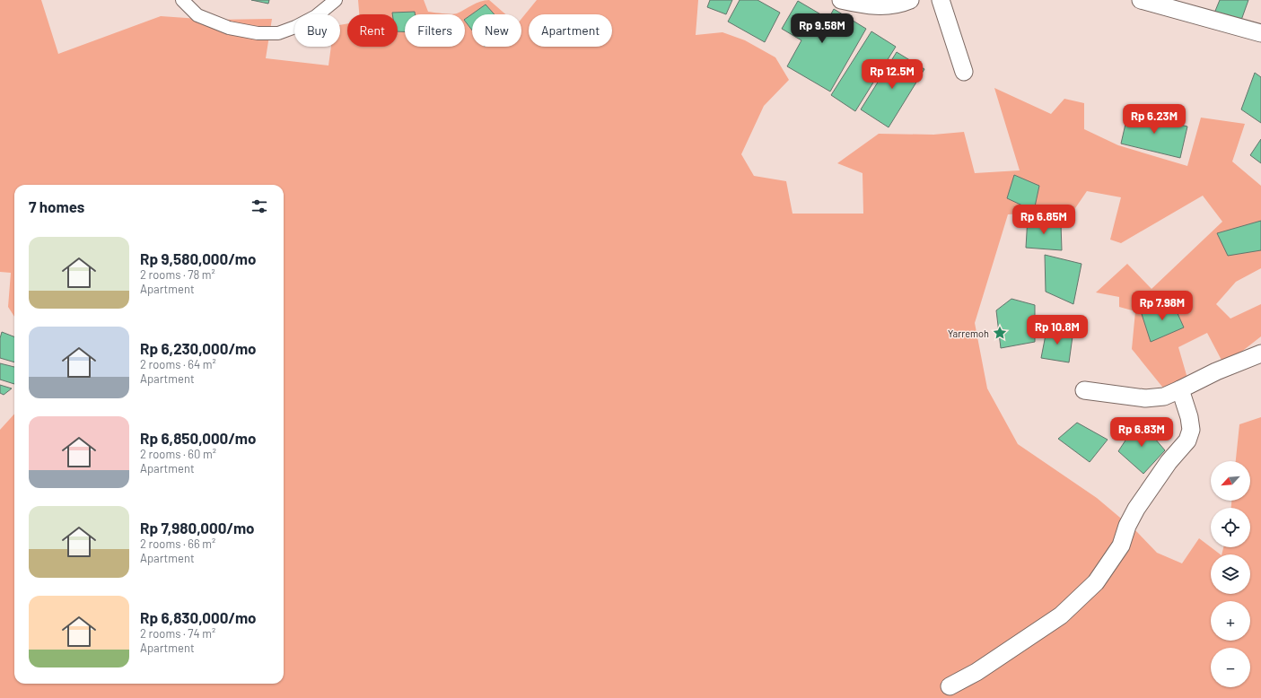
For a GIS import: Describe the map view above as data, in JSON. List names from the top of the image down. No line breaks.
{"places":{"place":["Yarremoh"]},"north":"bottom left","page":{"price":["Rp 9.58M","Rp 12.5M","Rp 6.23M","Rp 6.85M","Rp 7.98M","Rp 10.8M","Rp 6.83M"],"chip":["Buy","Rent","Filters","New","Apartment"],"heading":"7 homes","list":[{"name":"Rp 9,580,000/mo","note":"2 rooms · 78 m² · Apartment"},{"name":"Rp 6,230,000/mo","note":"2 rooms · 64 m² · Apartment"},{"name":"Rp 6,850,000/mo","note":"2 rooms · 60 m² · Apartment"},{"name":"Rp 7,980,000/mo","note":"2 rooms · 66 m² · Apartment"},{"name":"Rp 6,830,000/mo","note":"2 rooms · 74 m² · Apartment"}],"map_buttons":["+","−"]}}
